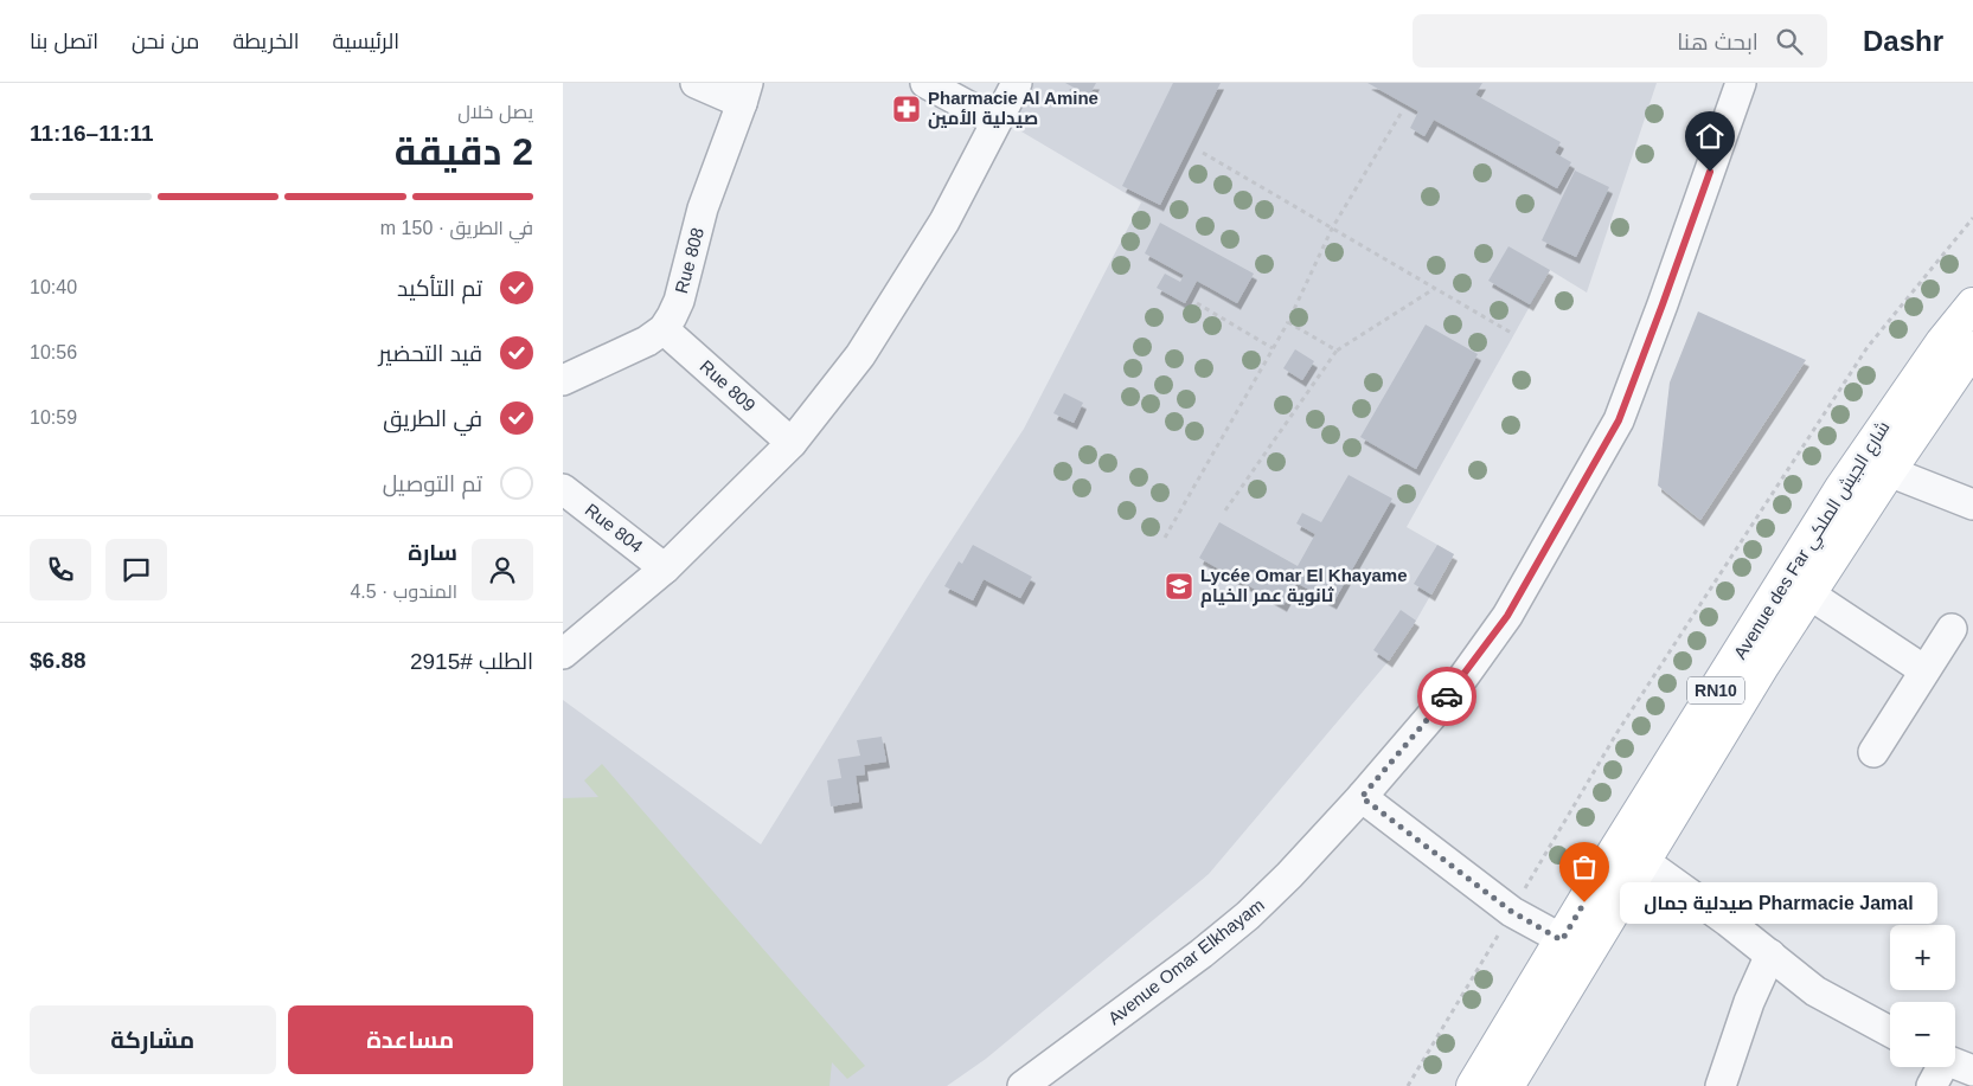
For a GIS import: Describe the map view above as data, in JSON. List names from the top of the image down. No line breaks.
{"streets":{"main road":["Avenue des Far شارع الجيش الملكي","RN10"],"street":["Rue 808","Rue 809","Rue 804","Avenue Omar Elkhayam"]},"crossings":[["Rue 808","Rue 809"]],"places":{"pharmacy":["Pharmacie Al Amine صيدلية الأمين"],"school or university":["Lycée Omar El Khayame ثانوية عمر الخيام"],"other":["Pharmacie Jamal صيدلية جمال"]},"page":{"header":"Dashr","search":"ابحث هنا","nav":["الرئيسية","الخريطة","من نحن","اتصل بنا"],"heading":["2 دقيقة","يصل خلال","11:11–11:16"],"panel":["سارة","المندوب · 4.5","الطلب #2915","$6.88"],"bar":"في الطريق · 150 m","list":[["تم التأكيد","10:40"],["قيد التحضير","10:56"],["في الطريق","10:59"],"تم التوصيل"],"bubble":"Pharmacie Jamal صيدلية جمال","map_buttons":["+","−"],"buttons":["مساعدة","مشاركة"]}}
